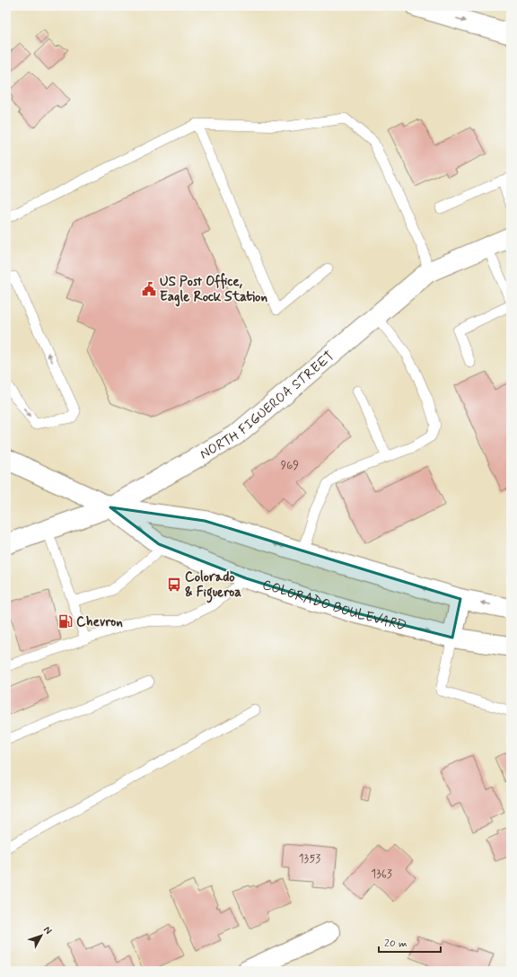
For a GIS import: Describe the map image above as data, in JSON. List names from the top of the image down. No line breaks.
{"streets":{"main road":["NORTH FIGUEROA STREET","COLORADO BOULEVARD"]},"crossings":[["NORTH FIGUEROA STREET","COLORADO BOULEVARD"]],"places":{"public building":["US Post Office, Eagle Rock Station"],"bus stop":["Colorado & Figueroa"],"fuel station":["Chevron"]},"house_numbers":["969","1353","1363"],"scale_bar":"20 m","north":"top right"}
